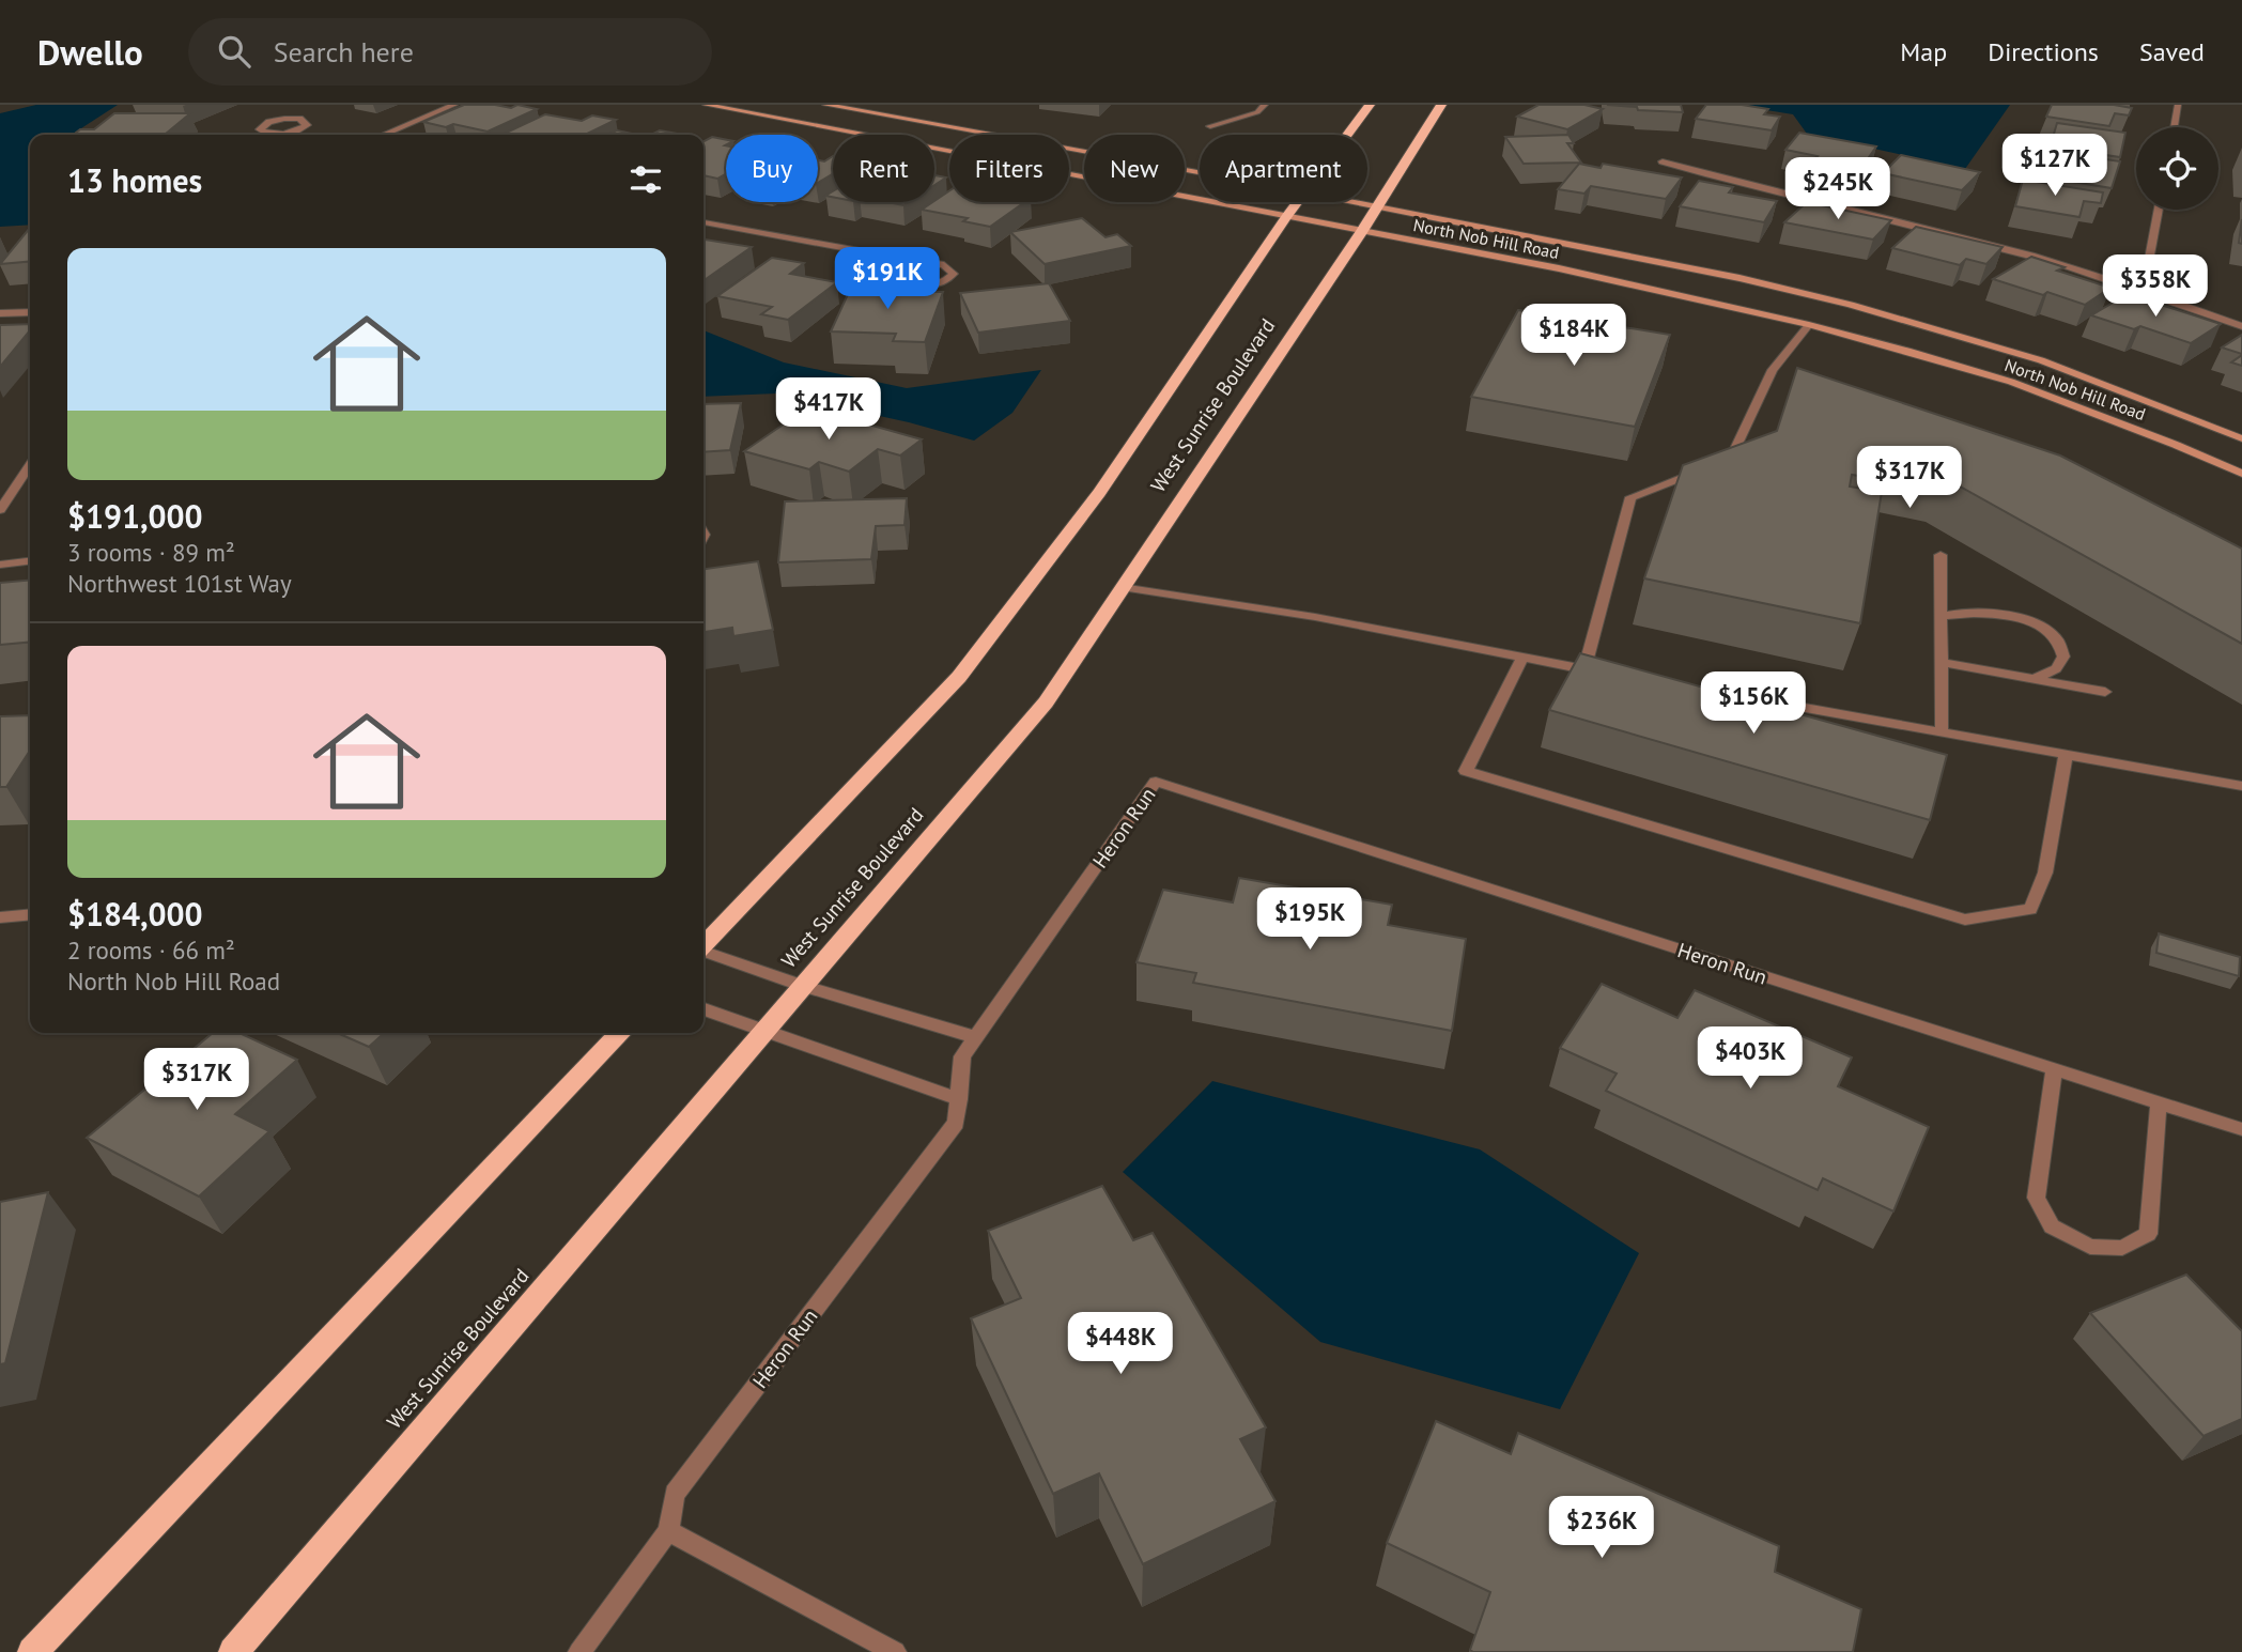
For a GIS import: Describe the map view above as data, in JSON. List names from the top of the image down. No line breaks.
{"streets":{"highway":["West Sunrise Boulevard"],"main road":["North Nob Hill Road"],"street":["Heron Run"]},"crossings":[["North Nob Hill Road","West Sunrise Boulevard"]],"page":{"header":"Dwello","search":"Search here","nav":["Map","Directions","Saved"],"price":["$127K","$245K","$191K","$358K","$184K","$417K","$317K","$156K","$195K","$403K","$317K","$448K","$236K"],"chip":["Buy","Rent","Filters","New","Apartment"],"heading":"13 homes","list":[{"name":"$191,000","note":"3 rooms · 89 m² · Northwest 101st Way"},{"name":"$184,000","note":"2 rooms · 66 m² · North Nob Hill Road"}]}}
